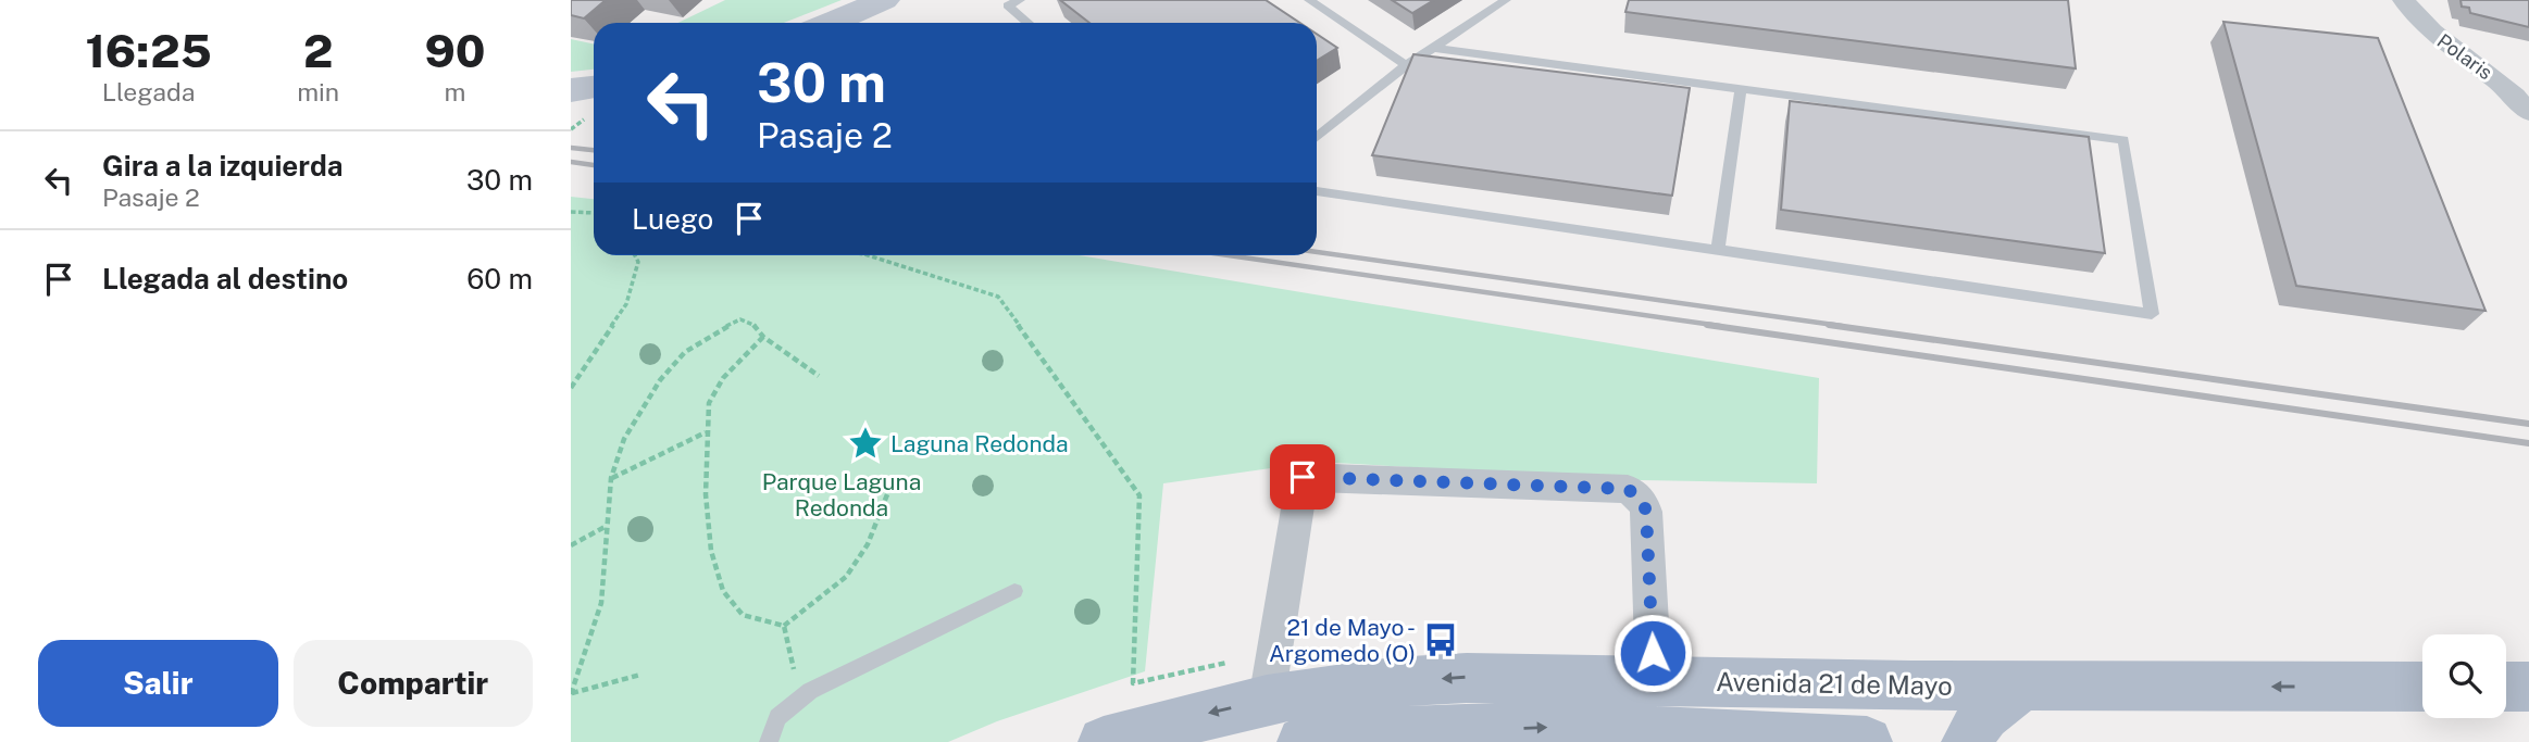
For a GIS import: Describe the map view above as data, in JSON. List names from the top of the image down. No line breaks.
{"streets":{"main road":["Avenida 21 de Mayo"],"street":["Polaris"]},"parks":["Parque Laguna Redonda"],"places":{"place":["Laguna Redonda"],"bus stop":["21 de Mayo - Argomedo (O)"]},"page":{"eta":["16:25","Llegada","2","min","90","m"],"turn":["30 m","Pasaje 2"],"list":[{"name":"Gira a la izquierda","note":"Pasaje 2","value":"30 m"},{"name":"Llegada al destino","value":"60 m"}],"then":"Luego","buttons":["Salir","Compartir"]}}
